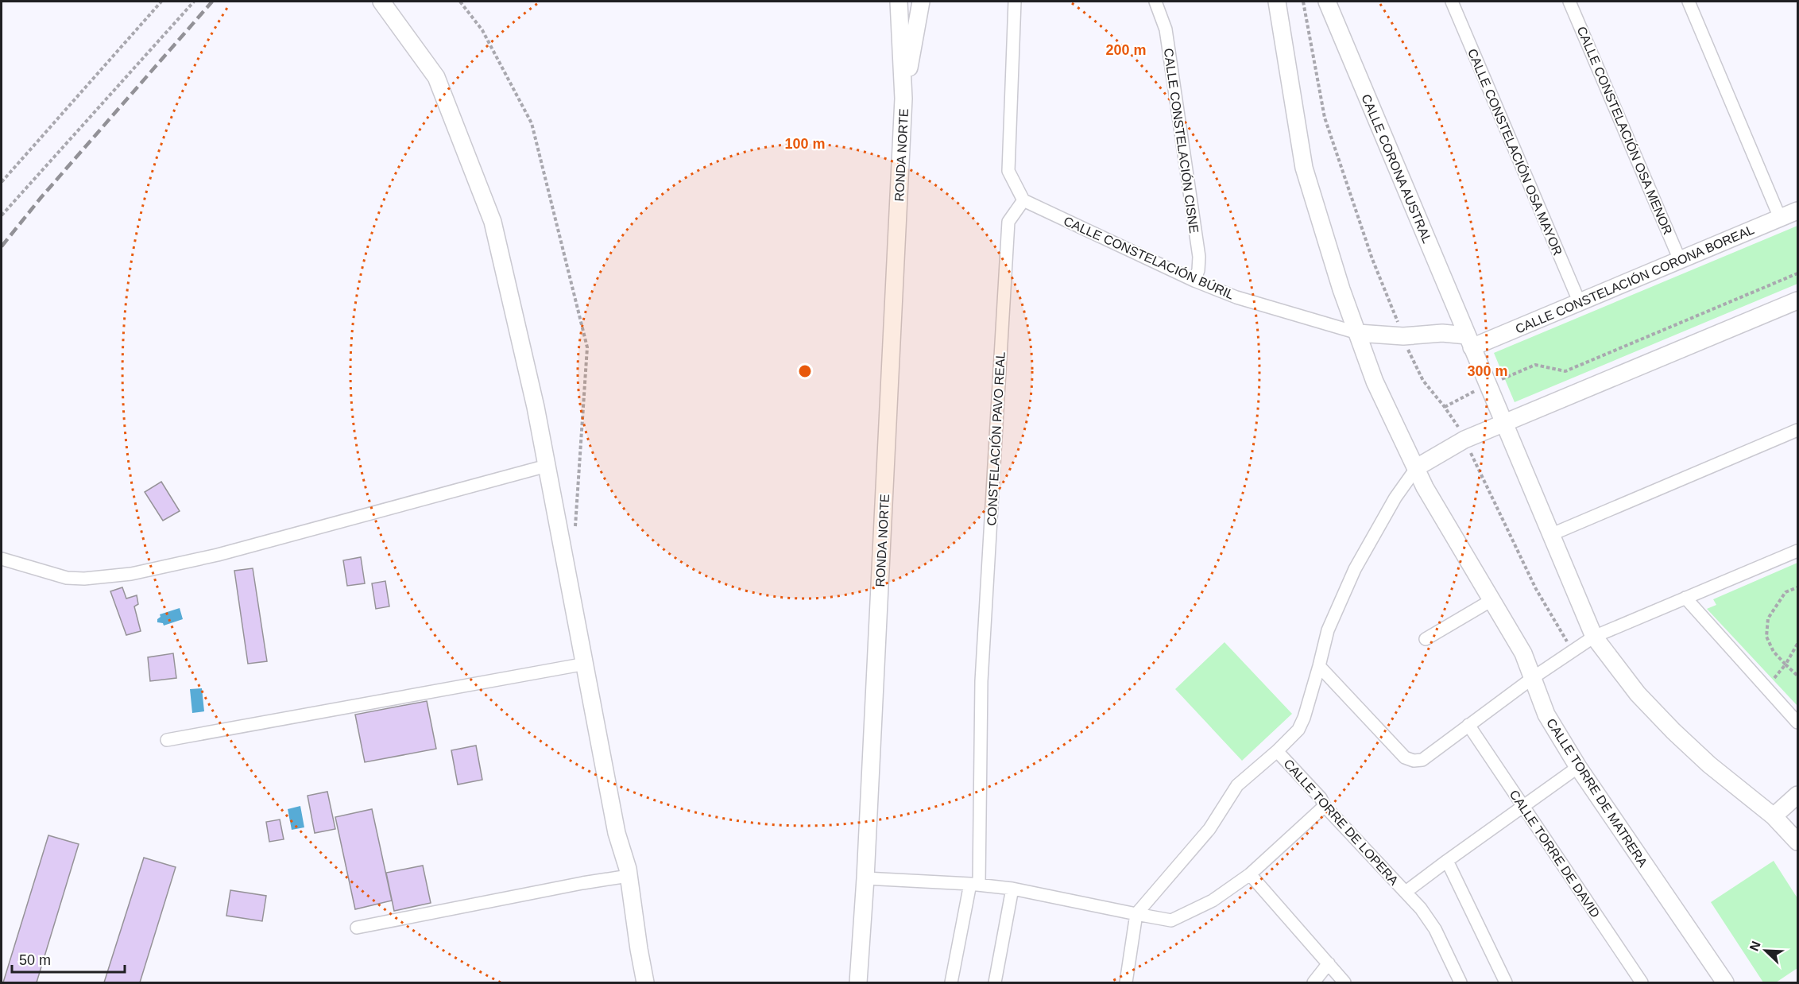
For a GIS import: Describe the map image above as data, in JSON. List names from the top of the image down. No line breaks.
{"streets":{"street":["CALLE CONSTELACIÓN OSA MENOR","CALLE CONSTELACIÓN CISNE","CALLE CONSTELACIÓN OSA MAYOR","RONDA NORTE","CALLE CORONA AUSTRAL","CALLE CONSTELACIÓN BÚRIL","CALLE CONSTELACIÓN CORONA BOREAL","CONSTELACIÓN PAVO REAL","CALLE TORRE DE MATRERA","CALLE TORRE DE LOPERA","CALLE TORRE DE DAVID"]},"crossings":[["CALLE CONSTELACIÓN OSA MENOR","CALLE CONSTELACIÓN CORONA BOREAL"],["CALLE CONSTELACIÓN CISNE","CALLE CONSTELACIÓN BÚRIL"],["CALLE CONSTELACIÓN OSA MAYOR","CALLE CONSTELACIÓN CORONA BOREAL"],["CALLE CORONA AUSTRAL","CALLE CONSTELACIÓN CORONA BOREAL"],["CALLE CONSTELACIÓN BÚRIL","CONSTELACIÓN PAVO REAL"],["CALLE CONSTELACIÓN BÚRIL","CALLE TORRE DE MATRERA"]],"scale_bar":"50 m","north":"top left","rings":["200 m","100 m","300 m"]}
